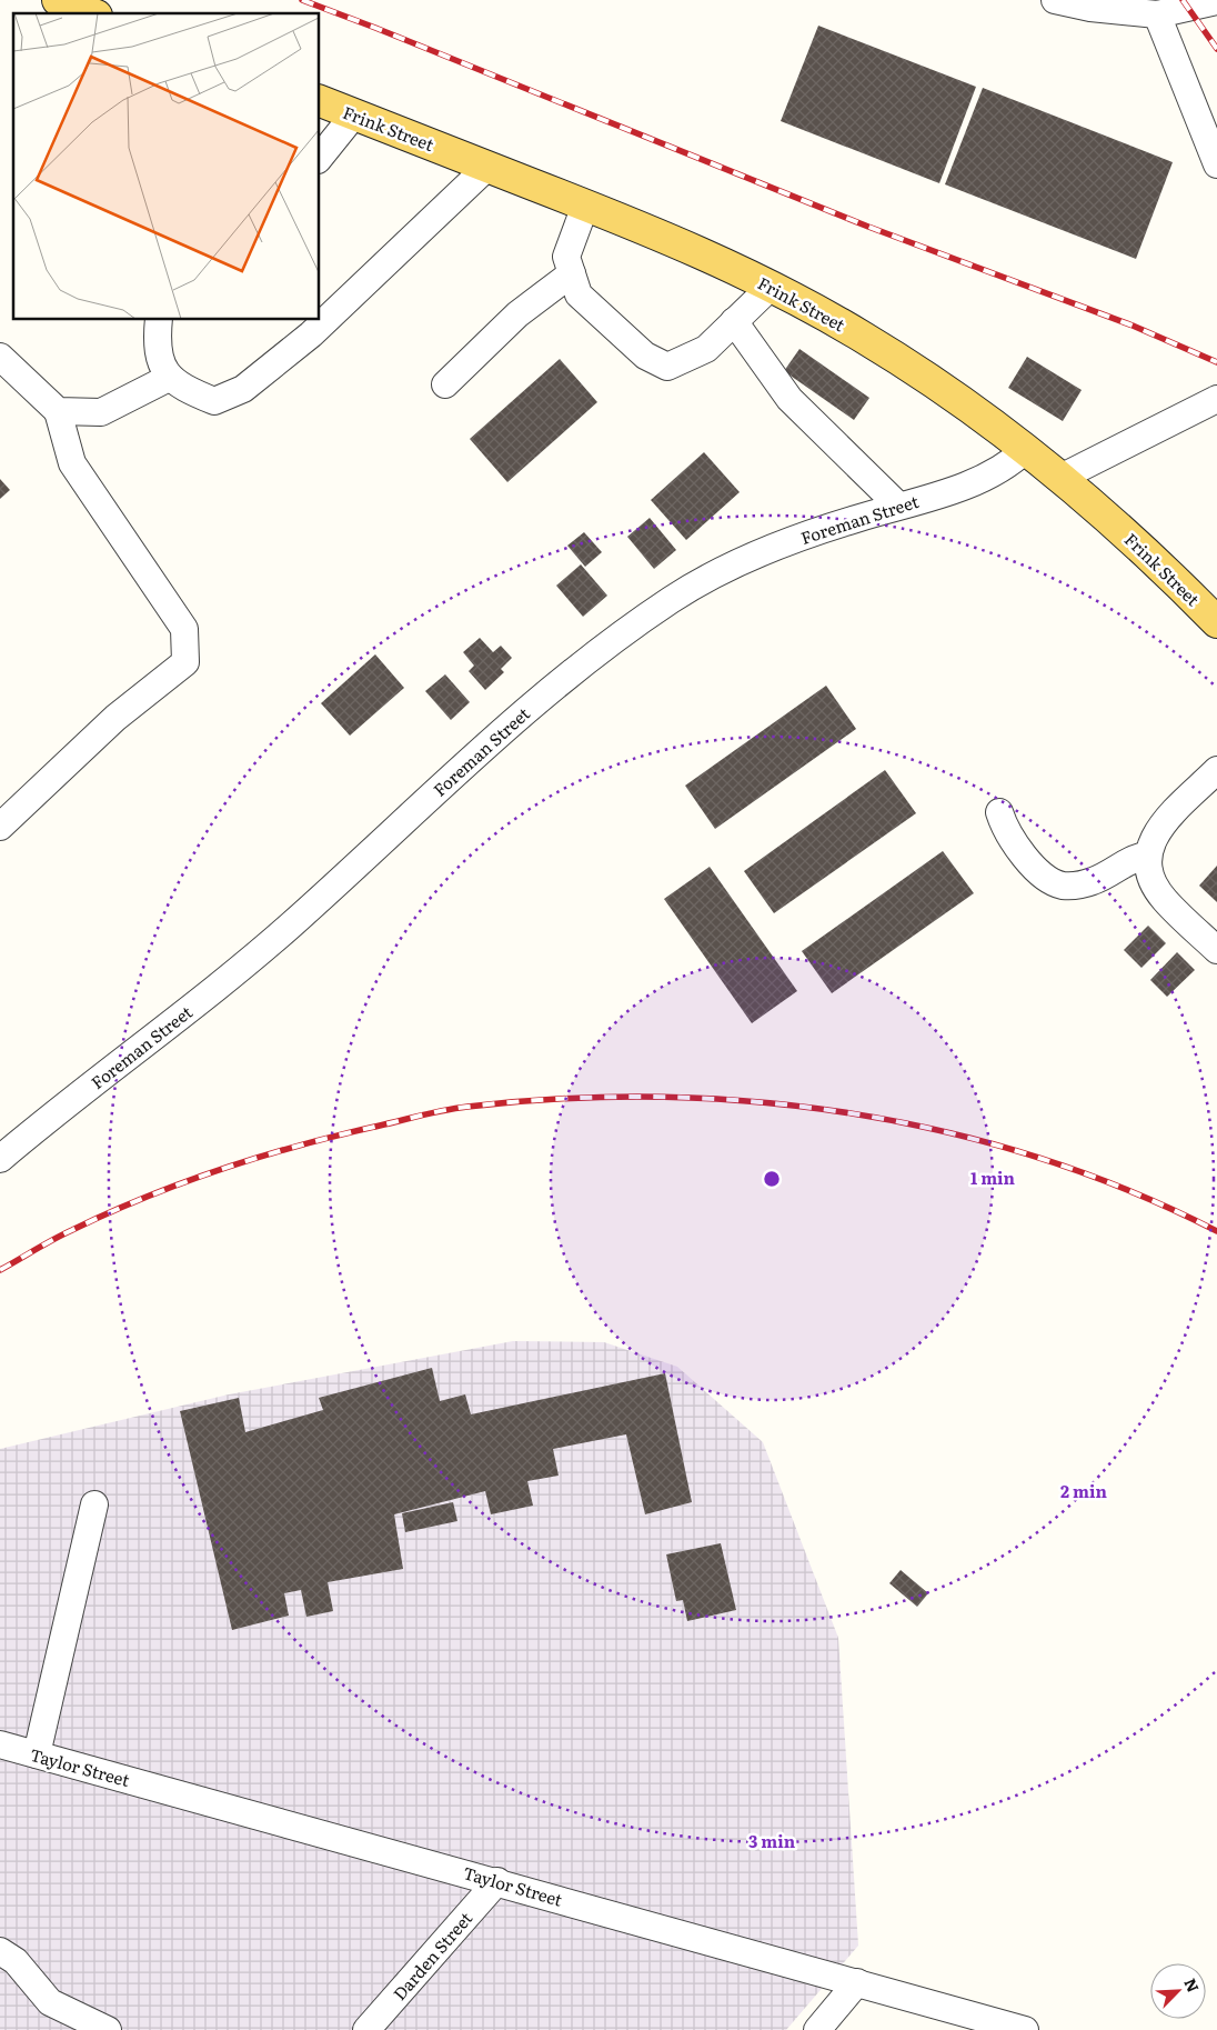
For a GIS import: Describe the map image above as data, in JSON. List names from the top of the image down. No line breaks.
{"streets":{"main road":["Frink Street"],"street":["Foreman Street","Taylor Street","Darden Street"]},"crossings":[["Frink Street","Foreman Street"],["Taylor Street","Darden Street"]],"north":"top right","rings":["1 min","2 min","3 min"]}
